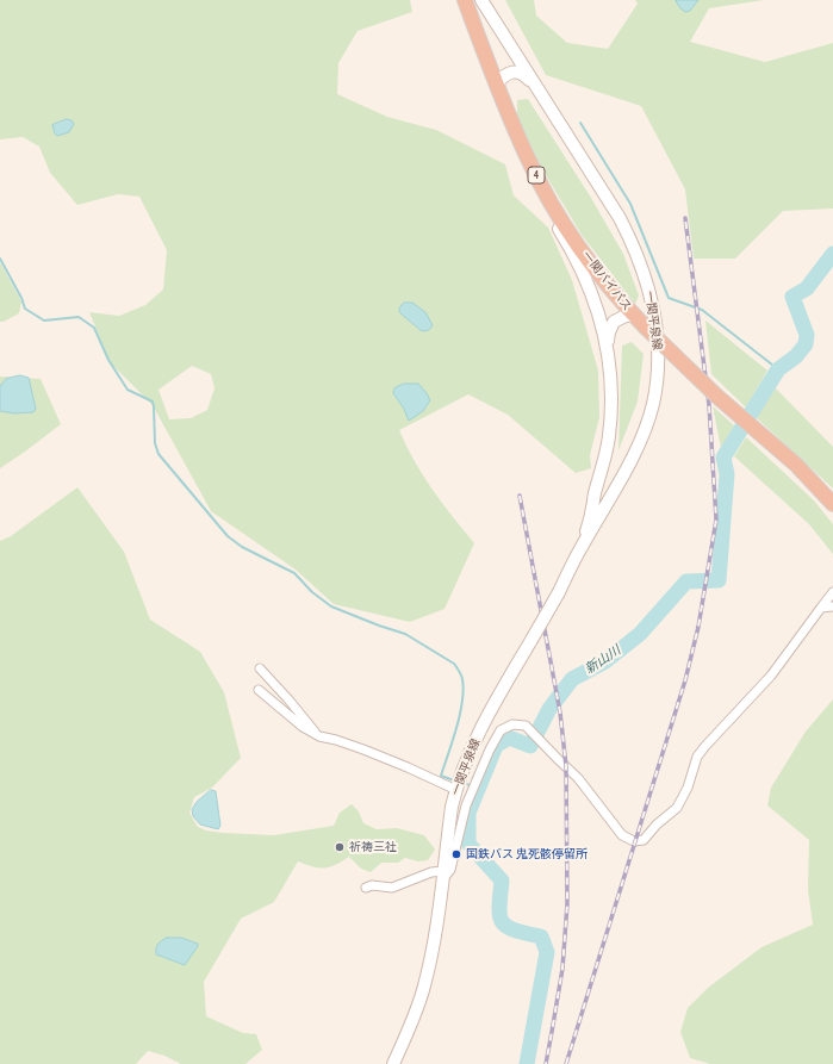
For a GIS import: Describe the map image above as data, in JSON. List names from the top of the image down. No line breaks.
{"streets":{"highway":["4","一関バイパス"],"main road":["一関平泉線"]},"crossings":[["一関バイパス","一関平泉線"]],"water":["新山川"],"places":["祈祷三社","国鉄バス 鬼死骸停留所"]}
